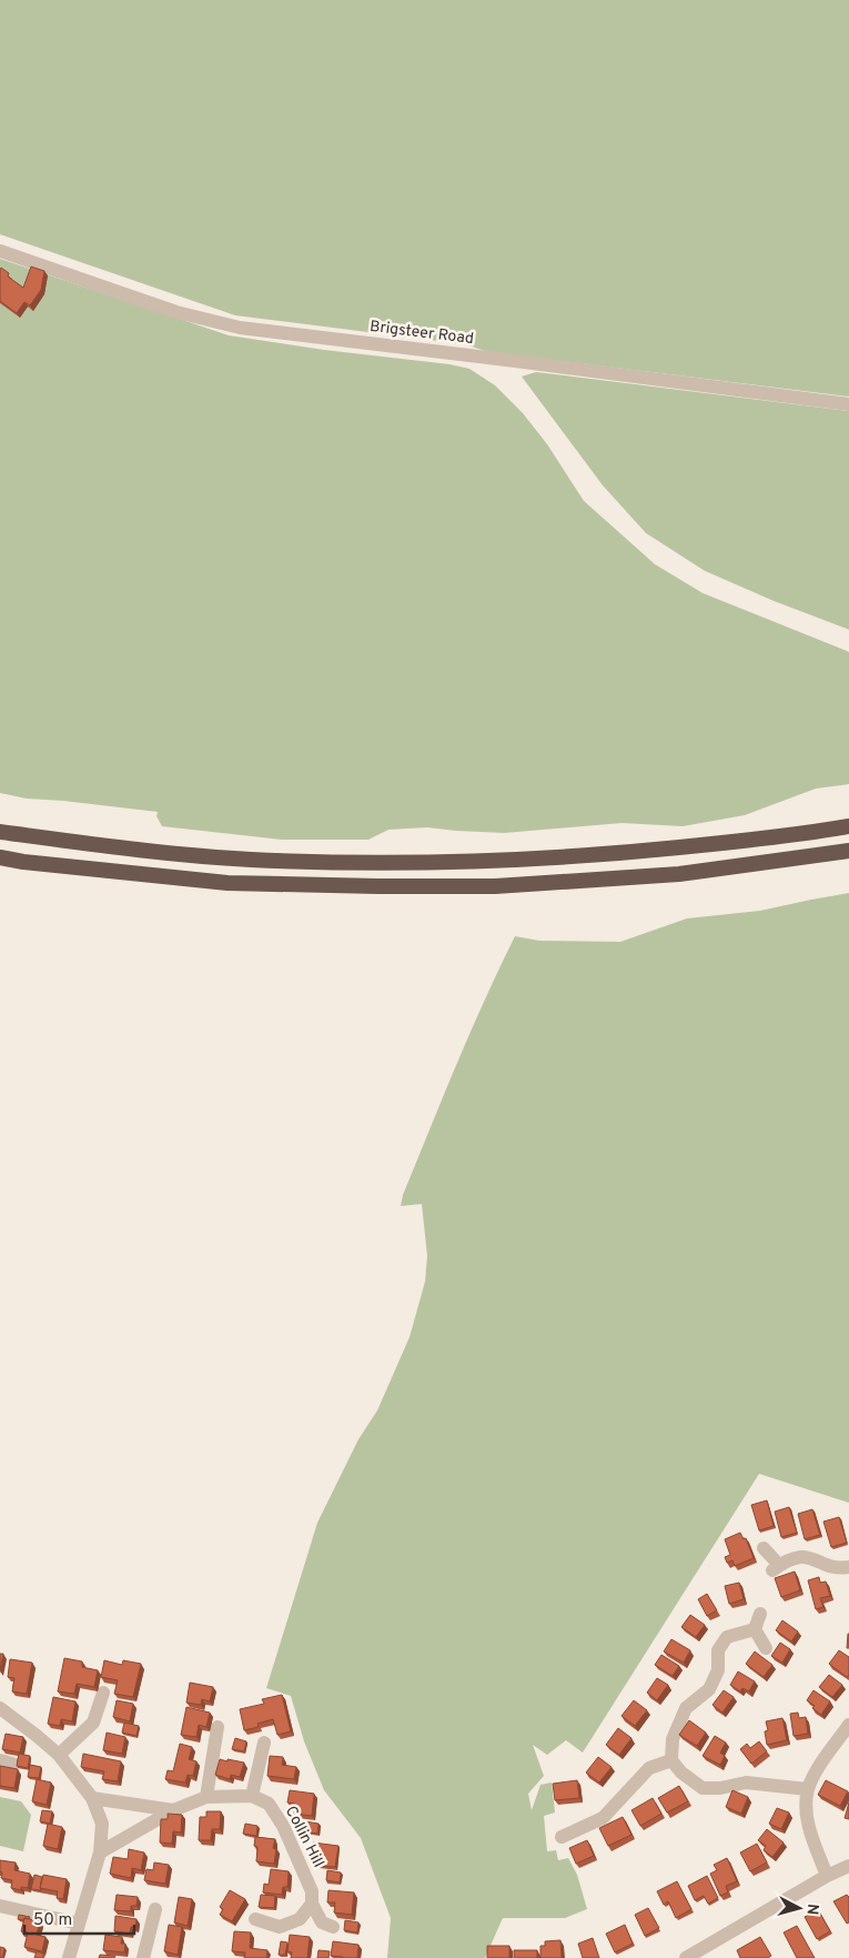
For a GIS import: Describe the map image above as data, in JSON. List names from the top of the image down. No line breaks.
{"streets":{"street":["Brigsteer Road","Collin Hill"]},"scale_bar":"50 m","north":"right"}
